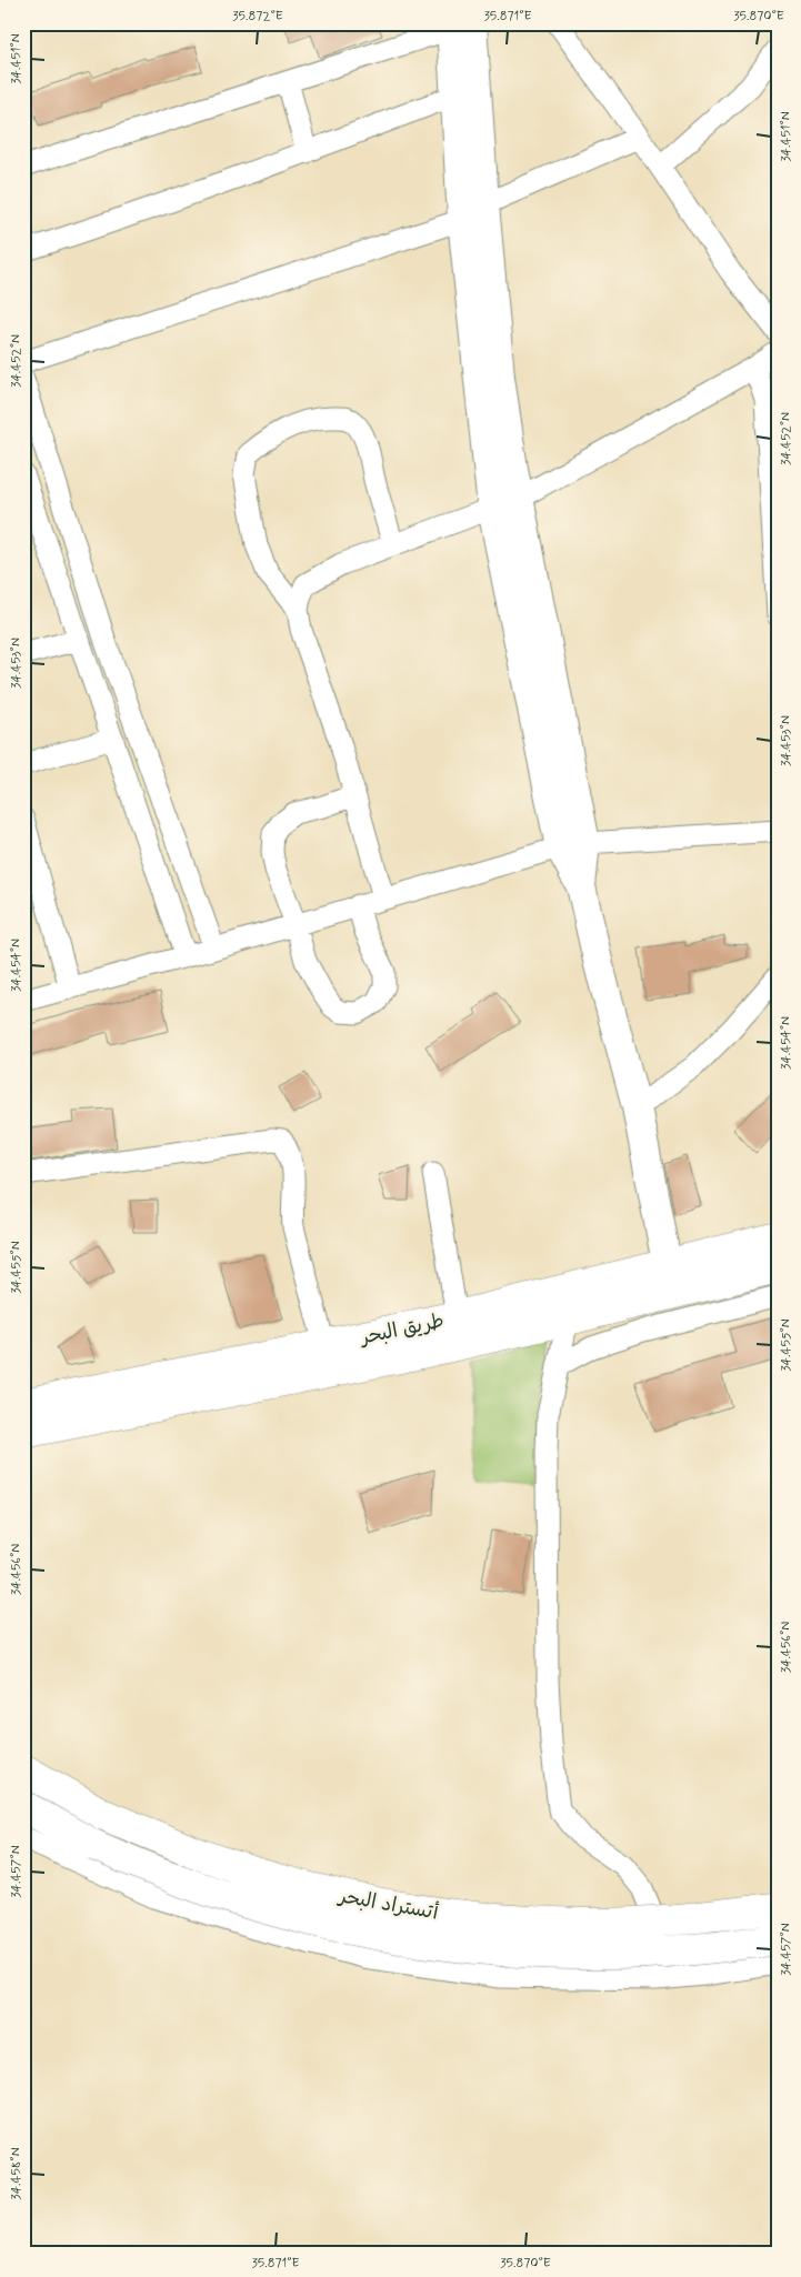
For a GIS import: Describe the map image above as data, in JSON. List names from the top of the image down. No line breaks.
{"streets":{"highway":["طريق البحر","أتستراد البحر"]},"coordinates":["35.872°E","35.871°E","35.870°E","34.451°N","34.452°N","34.453°N","34.454°N","34.455°N","34.456°N","34.457°N","34.458°N"]}
